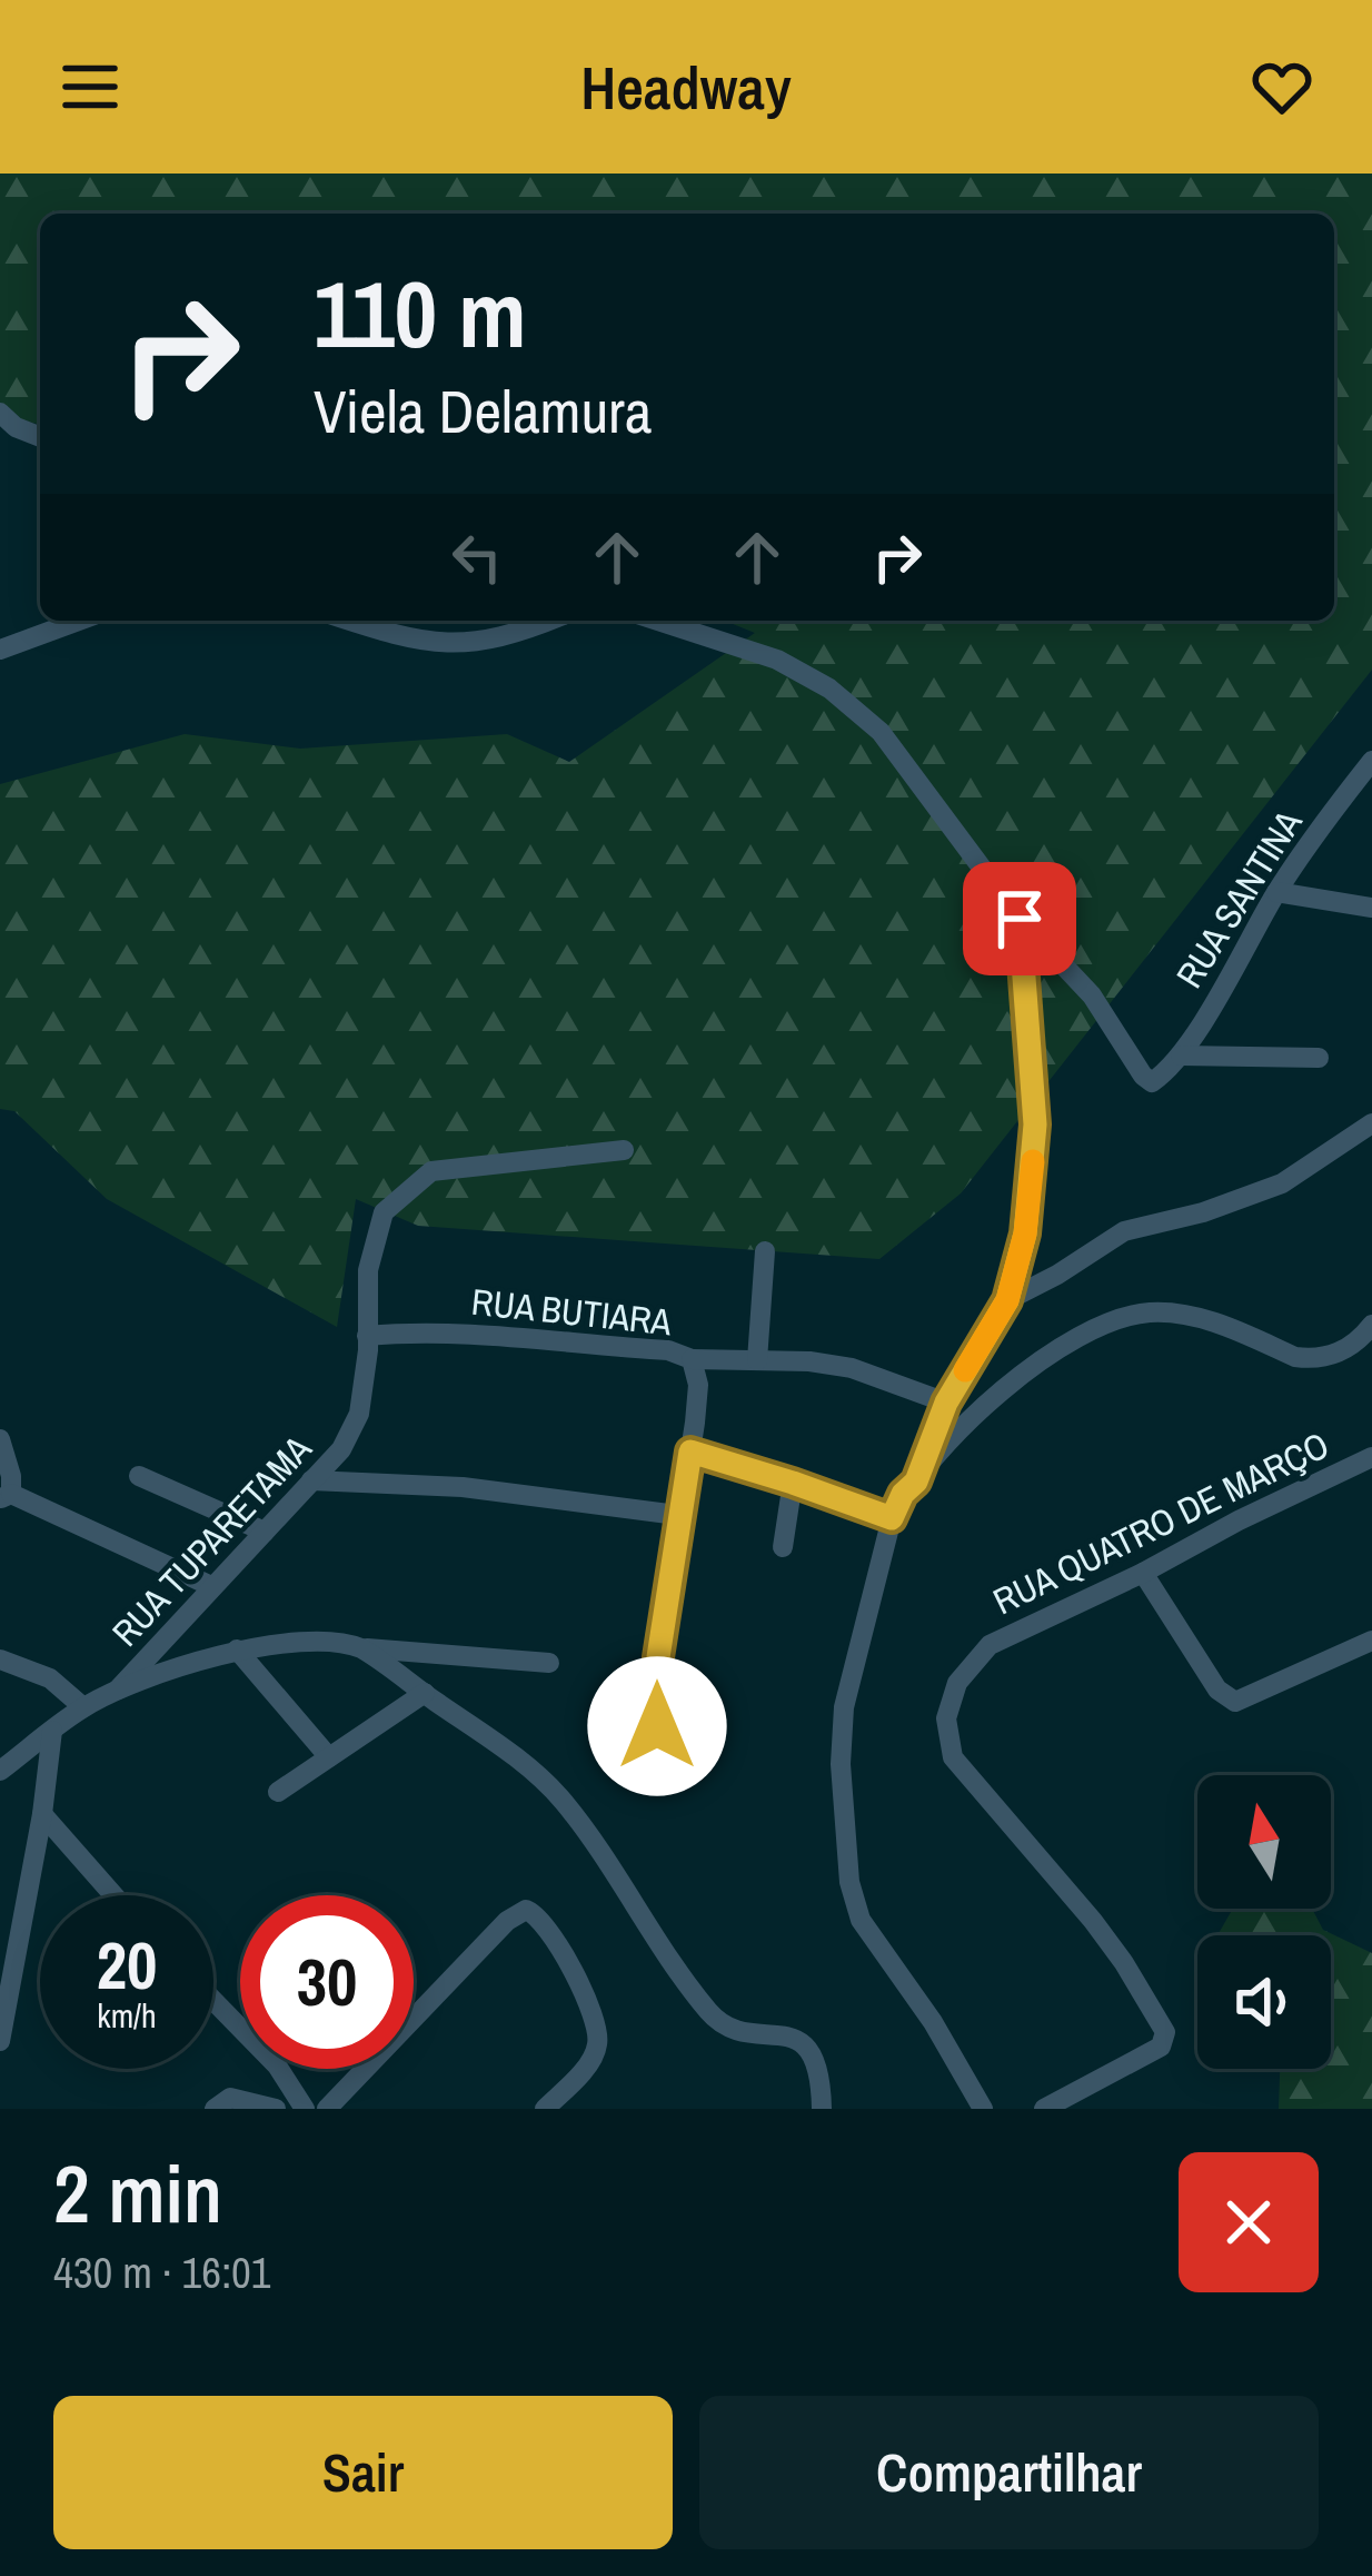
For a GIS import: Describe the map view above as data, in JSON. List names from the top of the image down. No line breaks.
{"streets":{"street":["RUA SANTINA","RUA BUTIARA","RUA QUATRO DE MARÇO","RUA TUPARETAMA"]},"crossings":[["RUA BUTIARA","RUA TUPARETAMA"]],"north":"top","page":{"header":"Headway","turn":["110 m","Viela Delamura"],"speed":"20 km/h","limit":"30","heading":["2 min","430 m · 16:01"],"buttons":["Sair","Compartilhar"]}}
